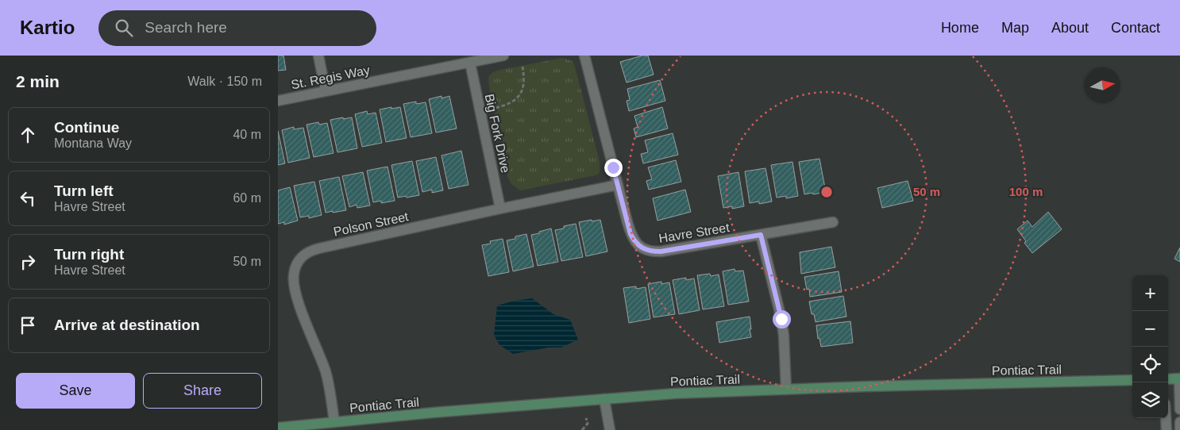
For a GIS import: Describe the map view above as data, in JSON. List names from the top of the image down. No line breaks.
{"streets":{"main road":["Pontiac Trail"],"street":["St. Regis Way","Big Fork Drive","Polson Street","Havre Street"]},"crossings":[["St. Regis Way","Big Fork Drive"],["Big Fork Drive","Polson Street"],["Polson Street","Havre Street"],["Polson Street","Pontiac Trail"]],"north":"right","page":{"header":"Kartio","search":"Search here","nav":["Home","Map","About","Contact"],"heading":["2 min","Walk · 150 m"],"list":[["Continue","Montana Way","40 m"],["Turn left","Havre Street","60 m"],["Turn right","Havre Street","50 m"],"Arrive at destination"],"map_buttons":["+","−"],"buttons":["Save","Share"]},"rings":["50 m","100 m"]}
